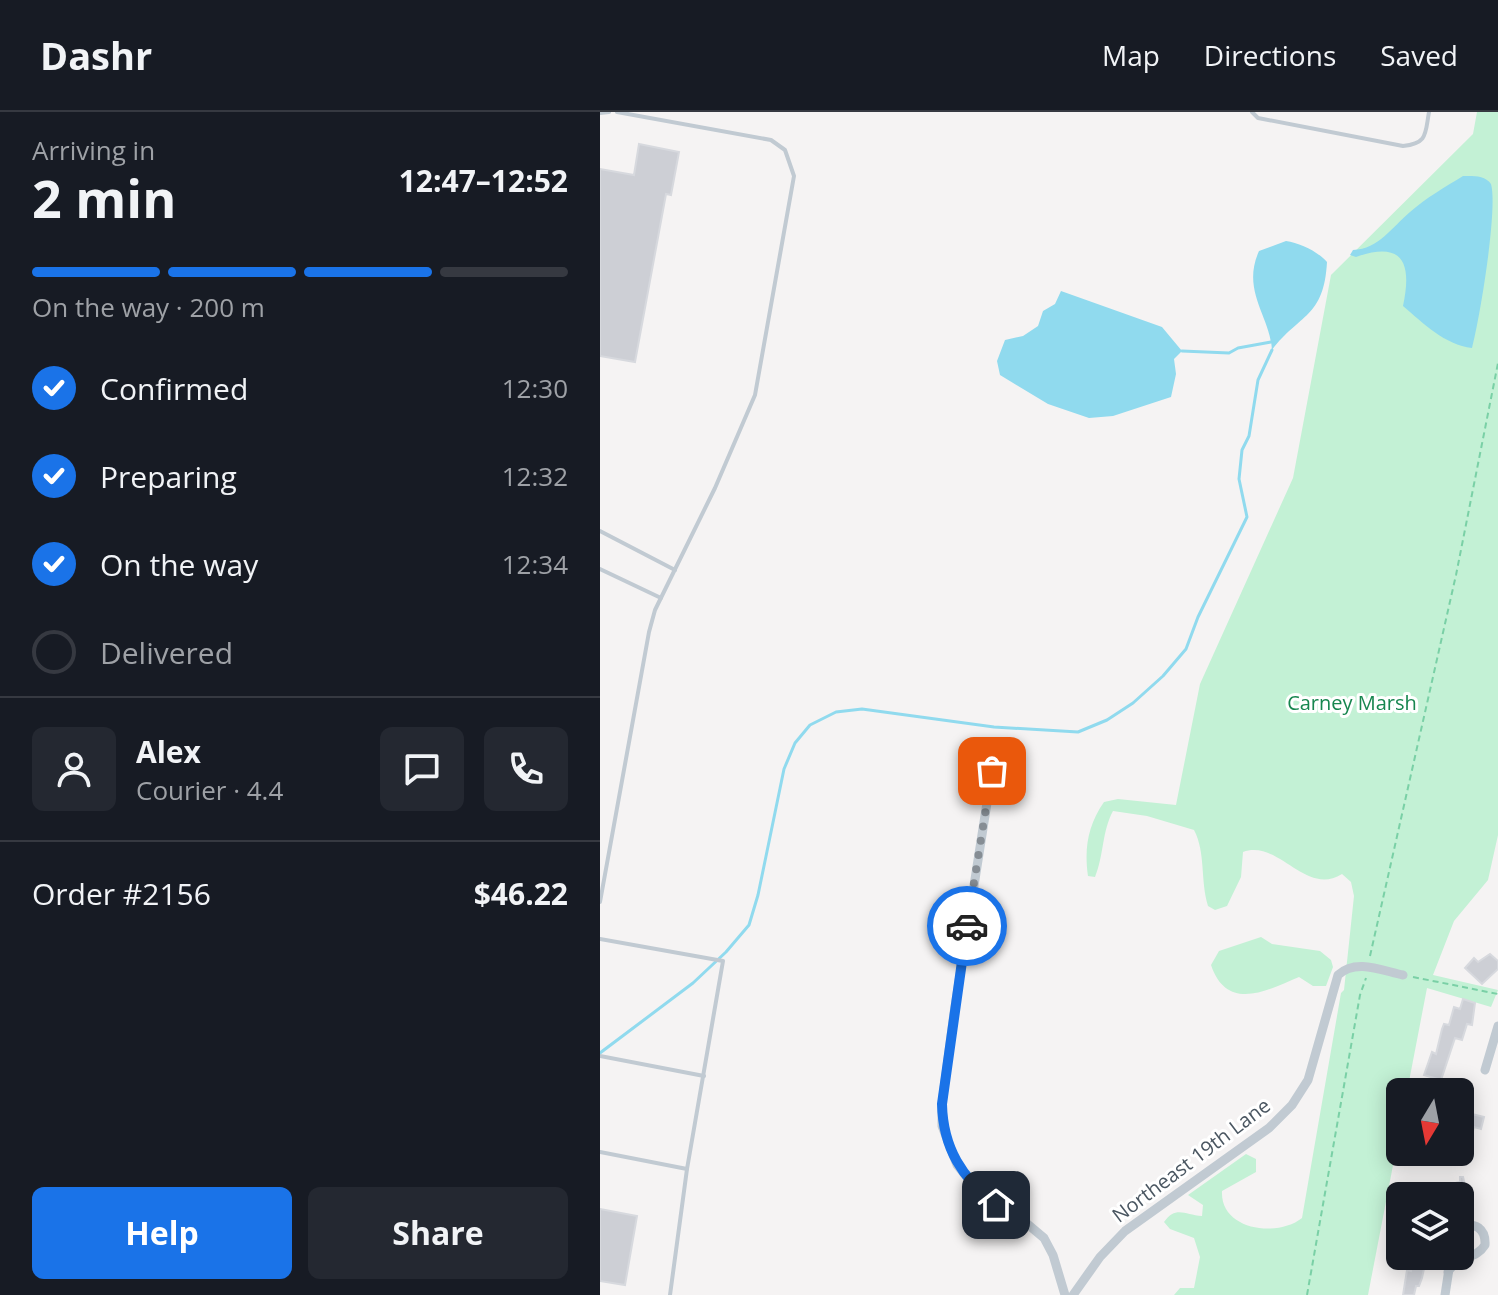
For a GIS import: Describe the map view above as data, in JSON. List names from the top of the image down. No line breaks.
{"streets":{"street":["Northeast 19th Lane"]},"parks":["Carney Marsh"],"north":"bottom","page":{"header":"Dashr","nav":["Map","Directions","Saved"],"heading":["2 min","Arriving in","12:47–12:52"],"panel":["Alex","Courier · 4.4","Order #2156","$46.22"],"bar":"On the way · 200 m","list":[["Confirmed","12:30"],["Preparing","12:32"],["On the way","12:34"],"Delivered"],"buttons":["Help","Share"]}}
